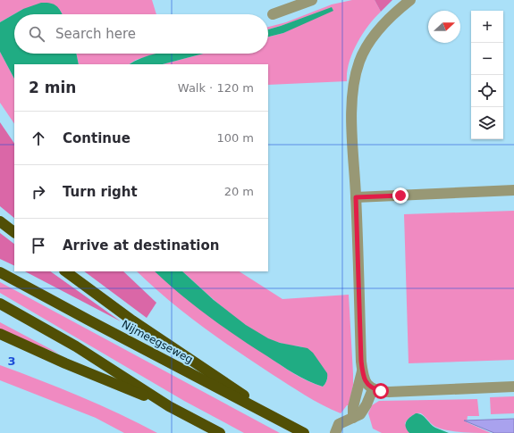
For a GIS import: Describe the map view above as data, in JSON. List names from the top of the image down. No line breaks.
{"streets":{"highway":["Nijmeegseweg"]},"north":"right","page":{"map_buttons":["+","−"],"search":"Search here","heading":["2 min","Walk · 120 m"],"list":[["Continue","100 m"],["Turn right","20 m"],"Arrive at destination"]},"grid":{"rows":["3"]}}
